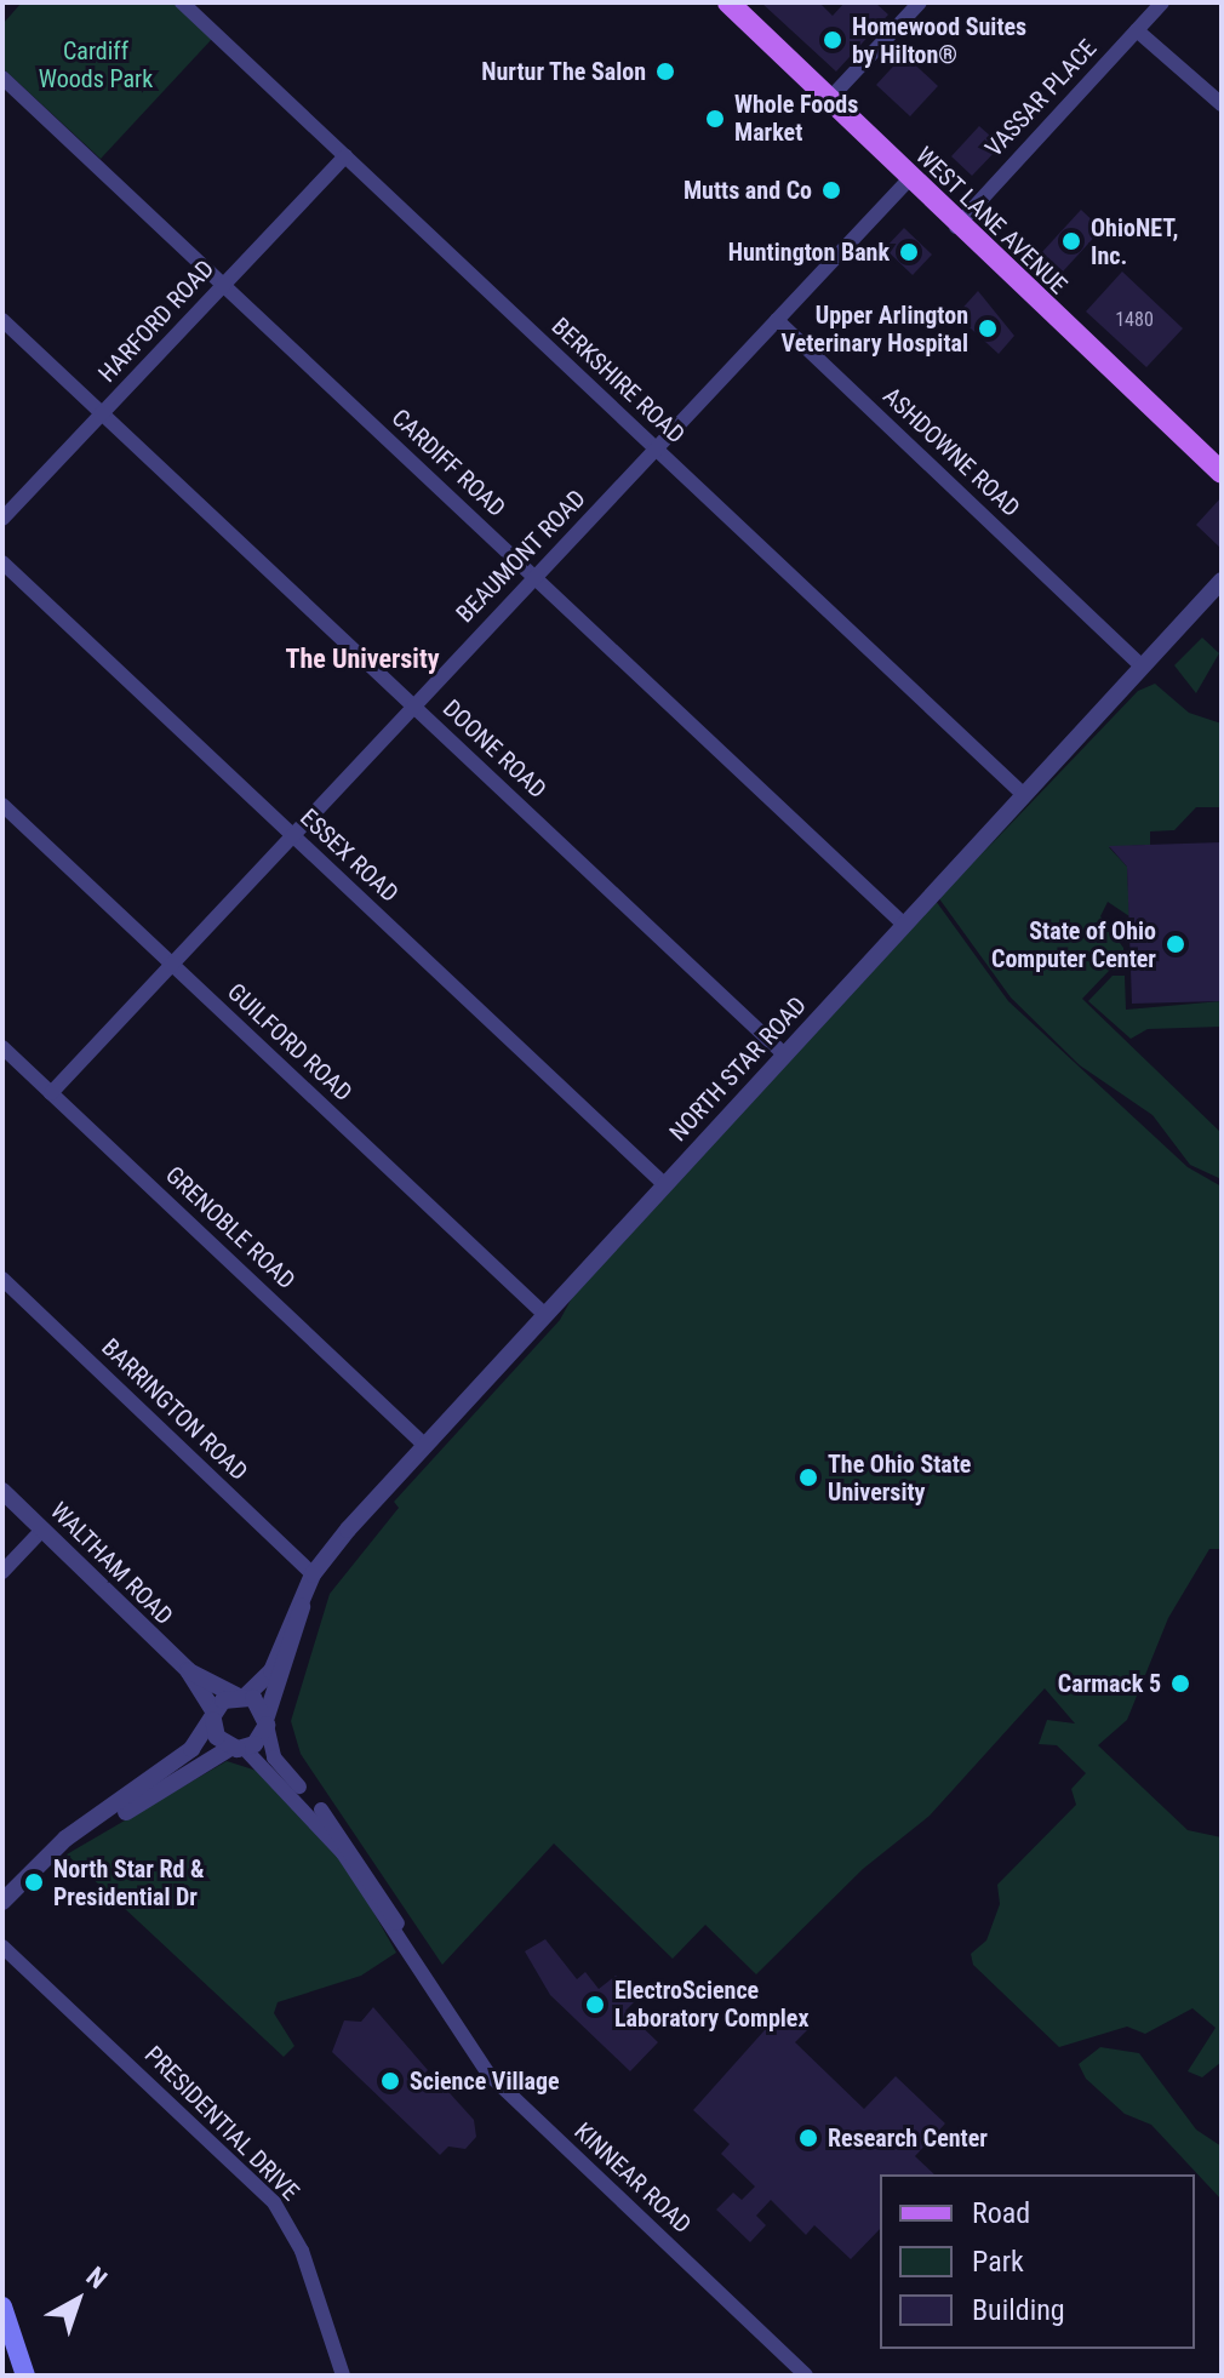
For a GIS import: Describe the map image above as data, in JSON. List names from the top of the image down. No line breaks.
{"streets":{"main road":["WEST LANE AVENUE"],"street":["VASSAR PLACE","HARFORD ROAD","BERKSHIRE ROAD","ASHDOWNE ROAD","CARDIFF ROAD","BEAUMONT ROAD","DOONE ROAD","ESSEX ROAD","GUILFORD ROAD","NORTH STAR ROAD","GRENOBLE ROAD","BARRINGTON ROAD","WALTHAM ROAD","PRESIDENTIAL DRIVE","KINNEAR ROAD"]},"crossings":[["VASSAR PLACE","WEST LANE AVENUE"],["WEST LANE AVENUE","BEAUMONT ROAD"],["HARFORD ROAD","BERKSHIRE ROAD"],["HARFORD ROAD","CARDIFF ROAD"],["HARFORD ROAD","DOONE ROAD"],["BERKSHIRE ROAD","BEAUMONT ROAD"],["BERKSHIRE ROAD","NORTH STAR ROAD"],["ASHDOWNE ROAD","BEAUMONT ROAD"],["ASHDOWNE ROAD","NORTH STAR ROAD"],["CARDIFF ROAD","BEAUMONT ROAD"],["CARDIFF ROAD","NORTH STAR ROAD"],["BEAUMONT ROAD","DOONE ROAD"],["BEAUMONT ROAD","ESSEX ROAD"],["BEAUMONT ROAD","GUILFORD ROAD"],["BEAUMONT ROAD","GRENOBLE ROAD"],["DOONE ROAD","NORTH STAR ROAD"],["ESSEX ROAD","NORTH STAR ROAD"],["GUILFORD ROAD","NORTH STAR ROAD"],["NORTH STAR ROAD","GRENOBLE ROAD"],["NORTH STAR ROAD","BARRINGTON ROAD"],["NORTH STAR ROAD","WALTHAM ROAD"],["NORTH STAR ROAD","KINNEAR ROAD"],["WALTHAM ROAD","KINNEAR ROAD"]],"districts":["The University"],"parks":["Cardiff Woods Park"],"places":["Homewood Suites by Hilton®","Nurtur The Salon","Whole Foods Market","Mutts and Co","OhioNET, Inc.","Huntington Bank","Upper Arlington Veterinary Hospital","State of Ohio Computer Center","The Ohio State University","Carmack 5","North Star Rd & Presidential Dr","ElectroScience Laboratory Complex","Science Village","Research Center"],"house_numbers":["1480"],"legend":["Road","Park","Building"],"north":"top right"}
